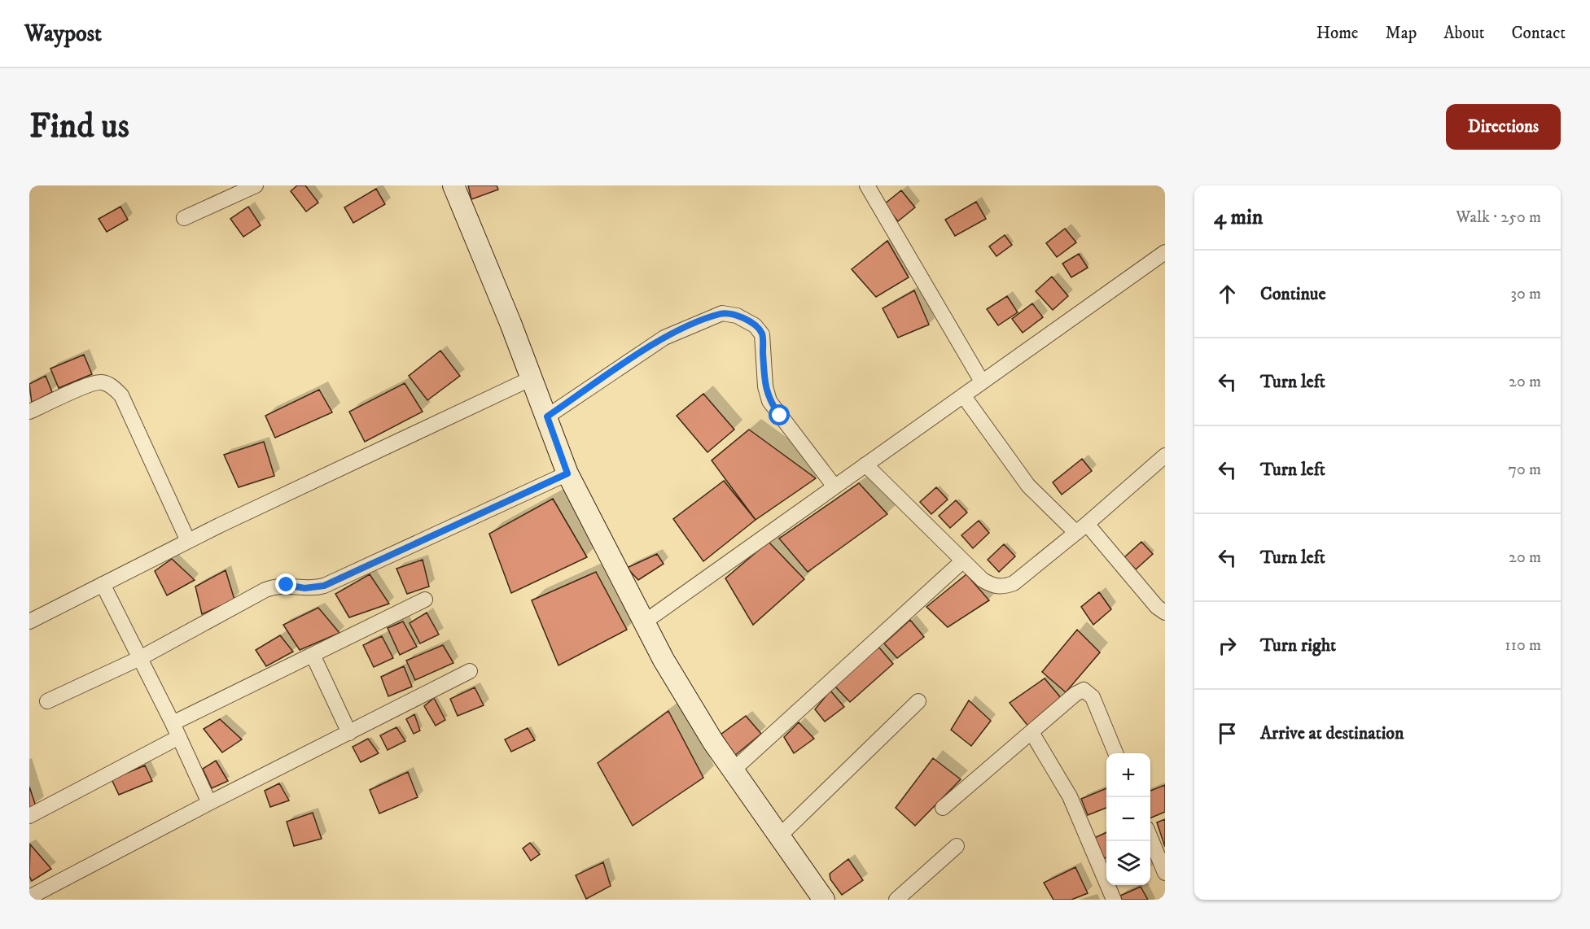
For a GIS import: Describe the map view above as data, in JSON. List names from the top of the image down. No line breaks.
{"page":{"header":"Waypost","nav":["Home","Map","About","Contact"],"buttons":"Directions","title":"Find us","heading":["4 min","Walk · 250 m"],"list":[["Continue","30 m"],["Turn left","20 m"],["Turn left","70 m"],["Turn left","20 m"],["Turn right","110 m"],"Arrive at destination"],"map_buttons":["+","−"]}}
